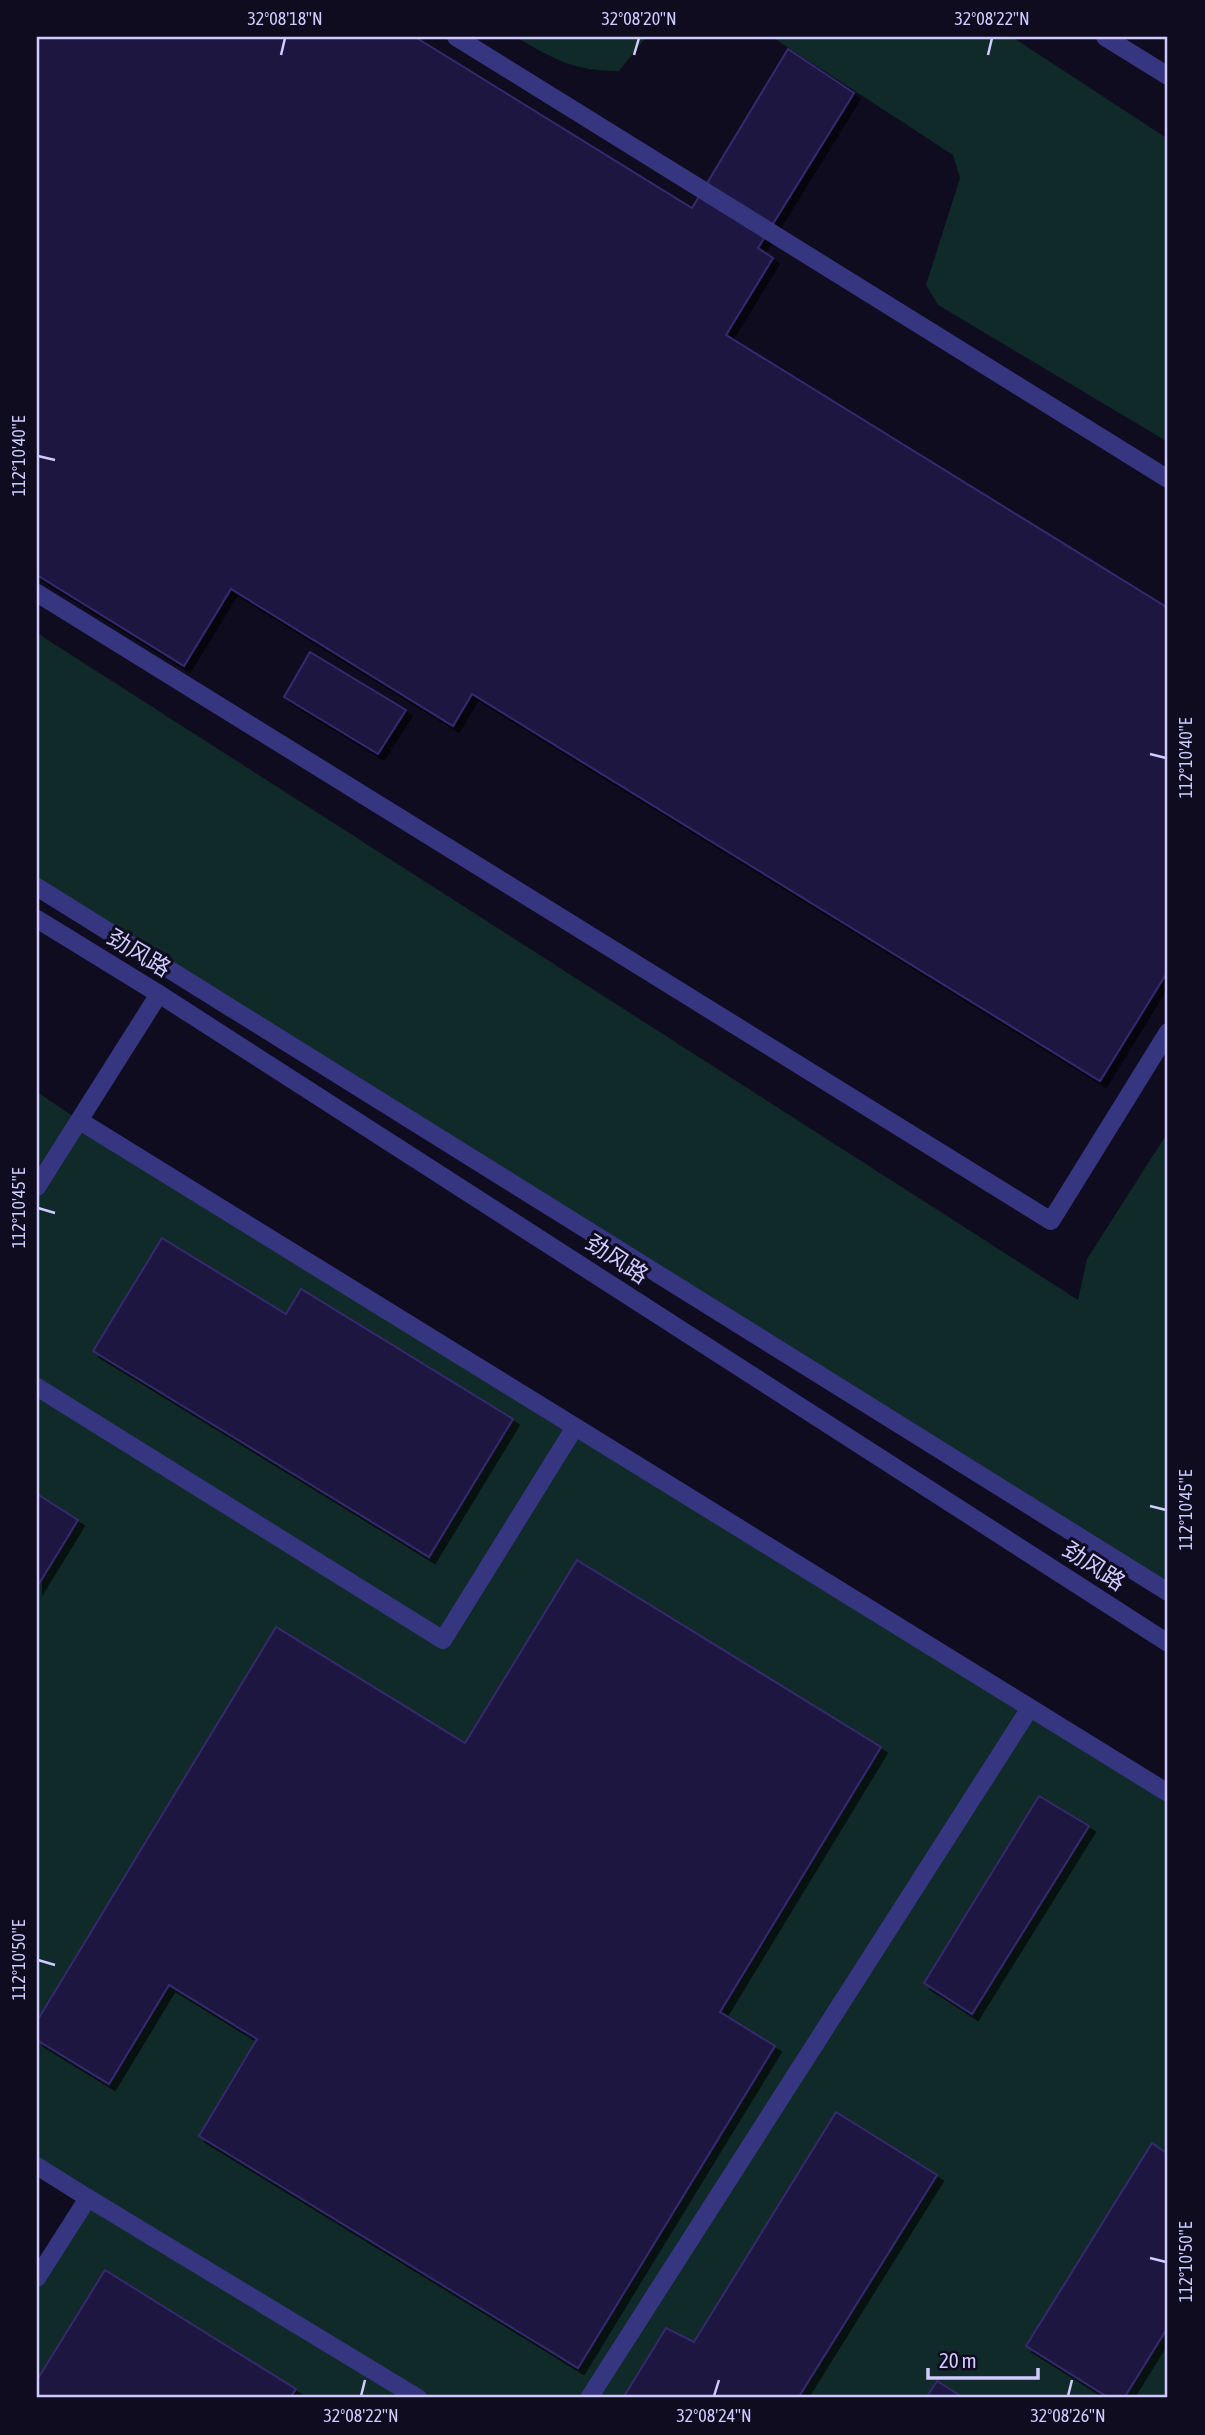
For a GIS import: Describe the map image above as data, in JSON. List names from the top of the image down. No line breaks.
{"streets":{"street":["劲风路"]},"scale_bar":"20 m","coordinates":["32°08'18\"N","32°08'20\"N","32°08'22\"N","112°10'40\"E","112°10'45\"E","112°10'50\"E","32°08'24\"N","32°08'26\"N"]}
